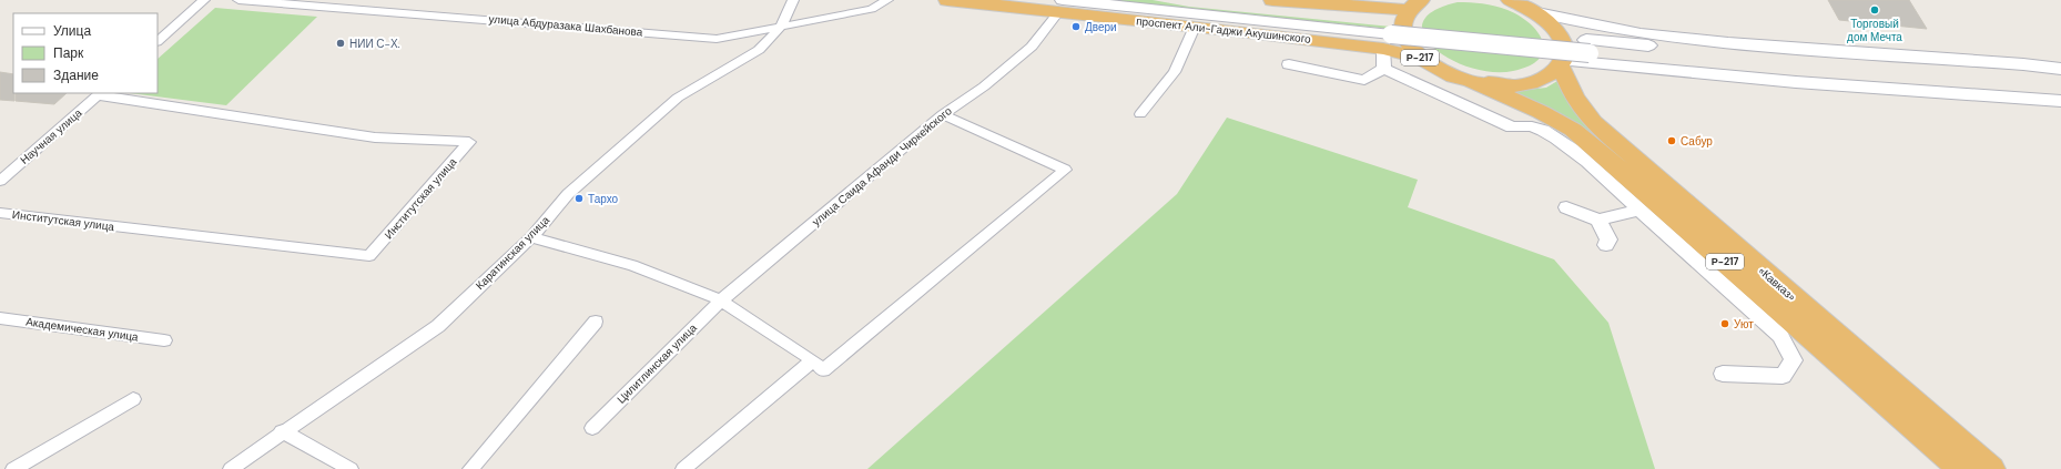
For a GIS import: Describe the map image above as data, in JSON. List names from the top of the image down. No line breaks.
{"streets":{"highway":["проспект Али-Гаджи Акушинского","Р-217","«Кавказ»"],"street":["улица Абдуразака Шахбанова","Научная улица","улица Саида Афанди Чиркейского","Институтская улица","Каратинская улица","Академическая улица","Цилитлинская улица"]},"crossings":[["улица Абдуразака Шахбанова","Каратинская улица"],["проспект Али-Гаджи Акушинского","Р-217"],["проспект Али-Гаджи Акушинского","улица Саида Афанди Чиркейского"],["Р-217","«Кавказ»"],["Научная улица","Институтская улица"],["улица Саида Афанди Чиркейского","Цилитлинская улица"]],"places":["Торговый дом Мечта","Двери","НИИ С-Х.","Сабур","Тархо","Уют"],"legend":["Улица","Парк","Здание"]}
